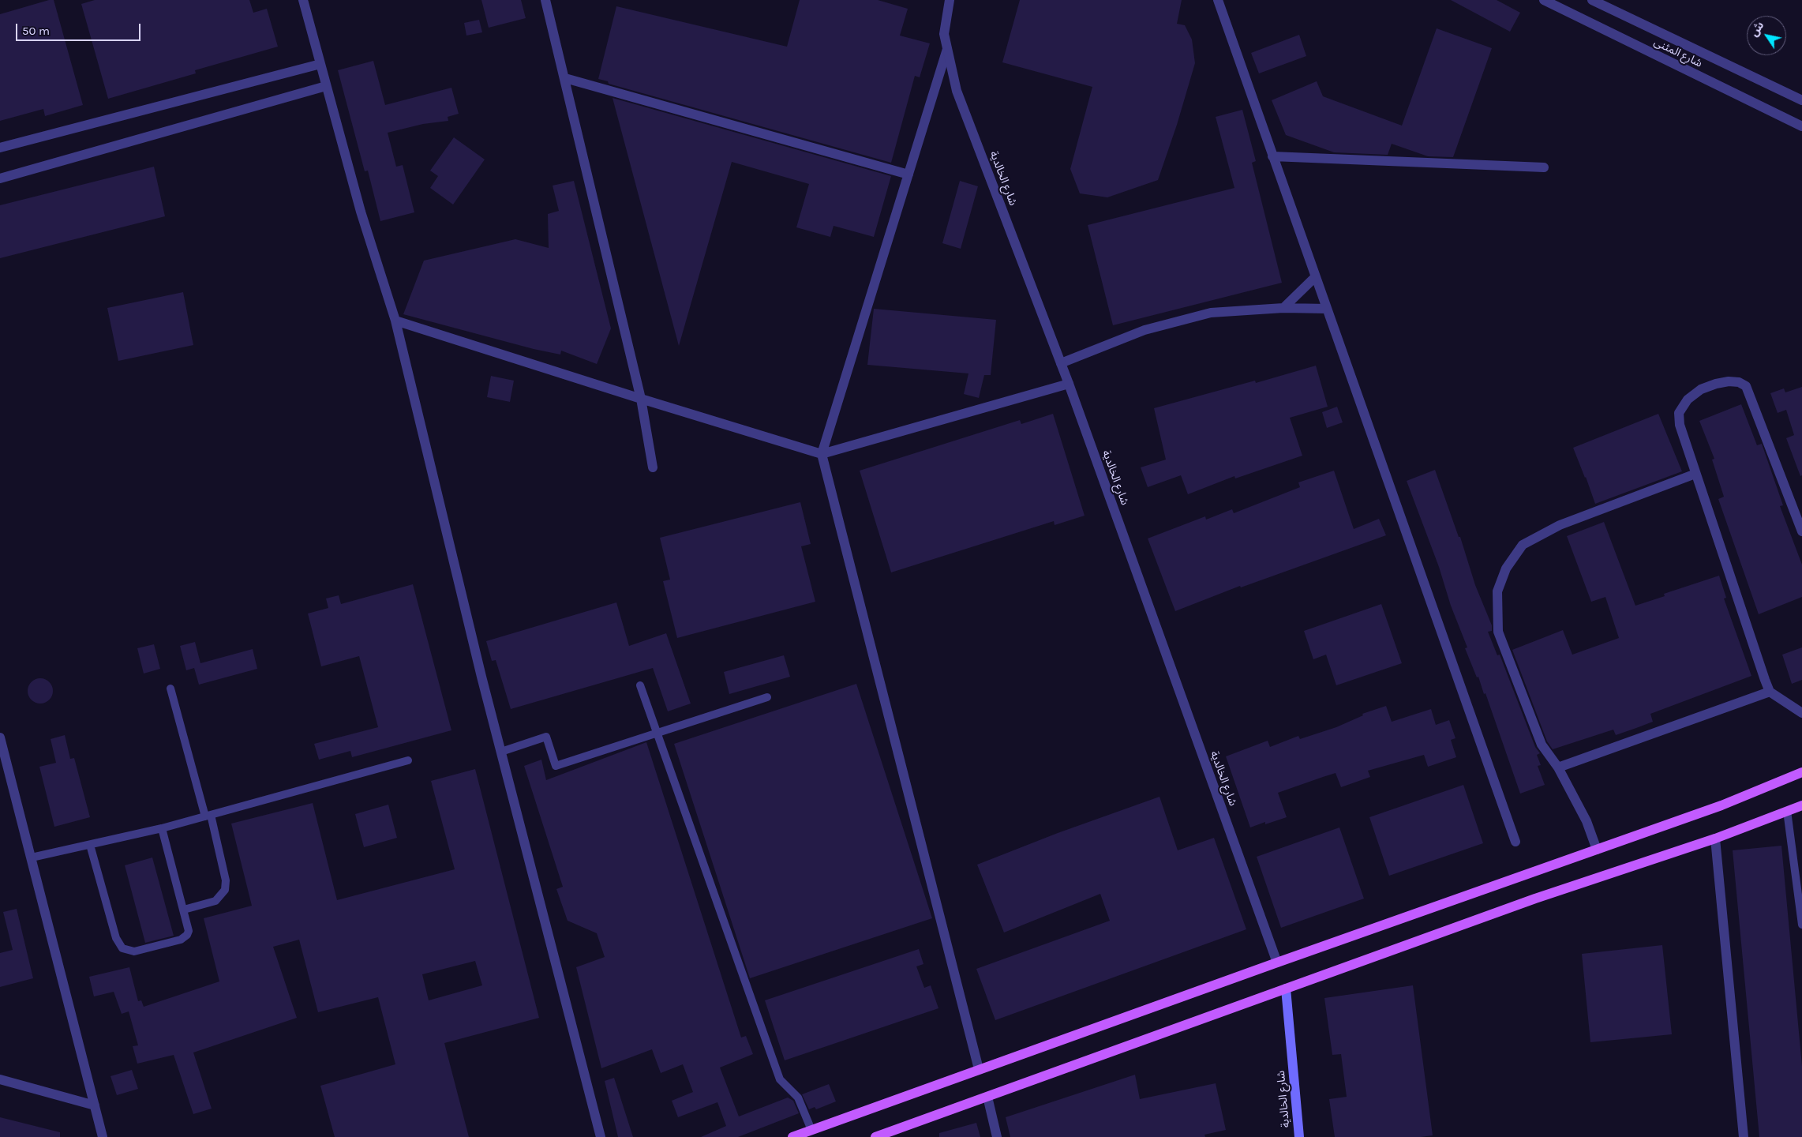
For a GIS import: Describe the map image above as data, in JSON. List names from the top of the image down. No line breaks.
{"streets":{"main road":["شارع الخالدية"],"street":["شارع المثنى"]},"scale_bar":"50 m","north":"top left"}
